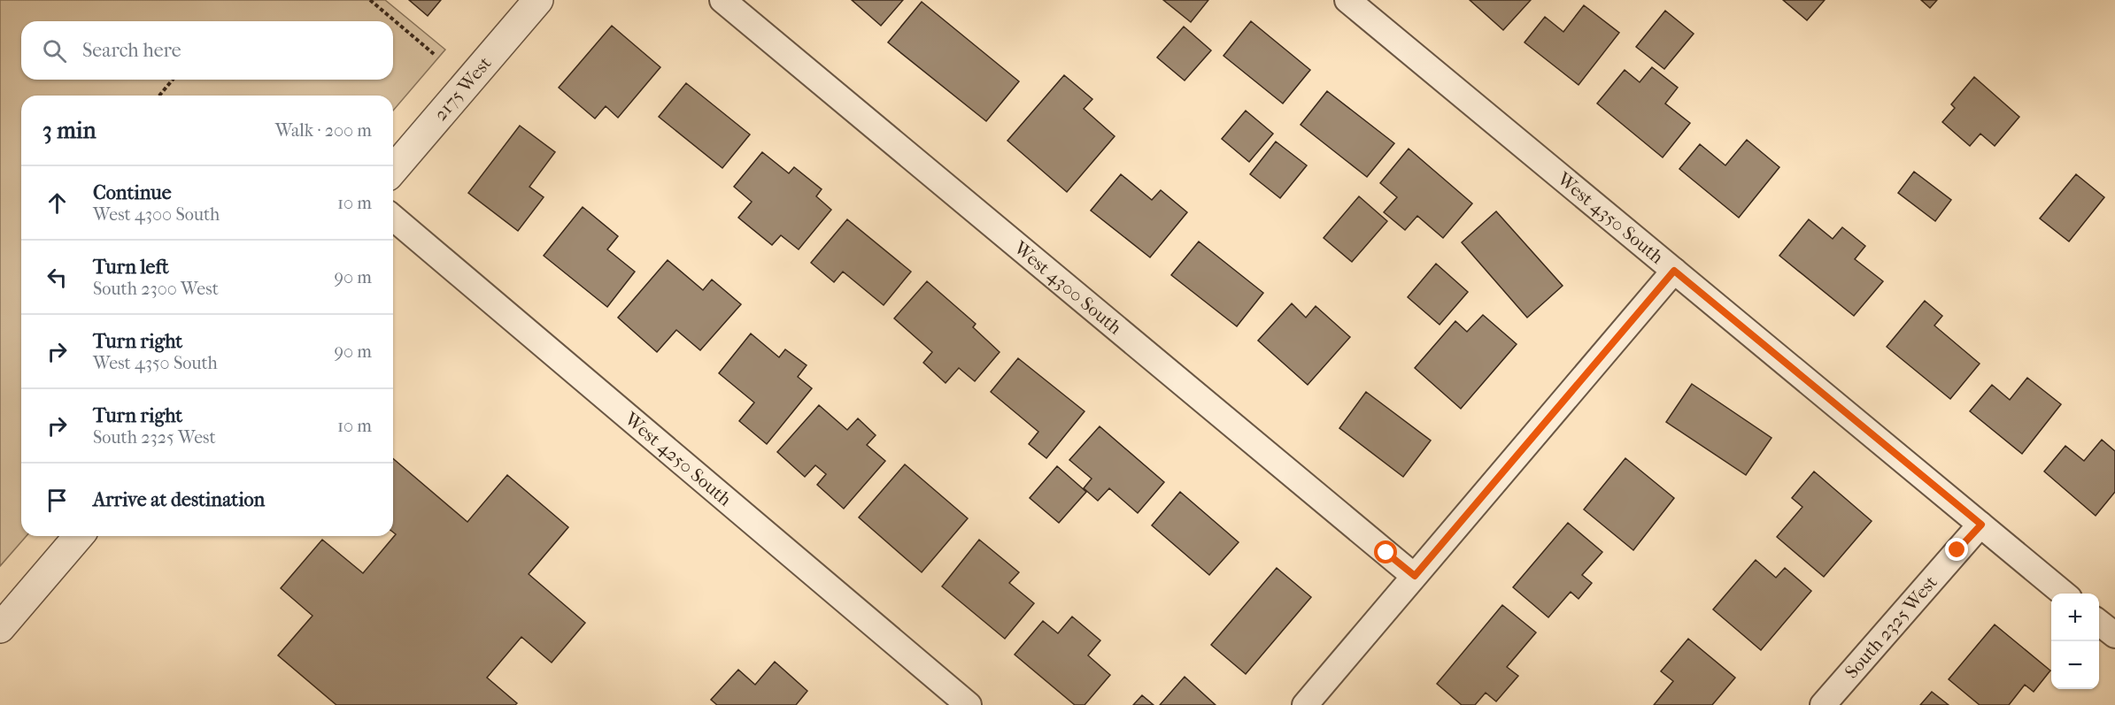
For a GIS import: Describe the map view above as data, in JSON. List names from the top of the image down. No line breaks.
{"streets":{"street":["2175 West","West 4350 South","West 4300 South","West 4250 South","South 2325 West"]},"crossings":[["West 4350 South","South 2325 West"]],"page":{"search":"Search here","heading":["3 min","Walk · 200 m"],"list":[["Continue","West 4300 South","10 m"],["Turn left","South 2300 West","90 m"],["Turn right","West 4350 South","90 m"],["Turn right","South 2325 West","10 m"],"Arrive at destination"],"map_buttons":["+","−"]}}
